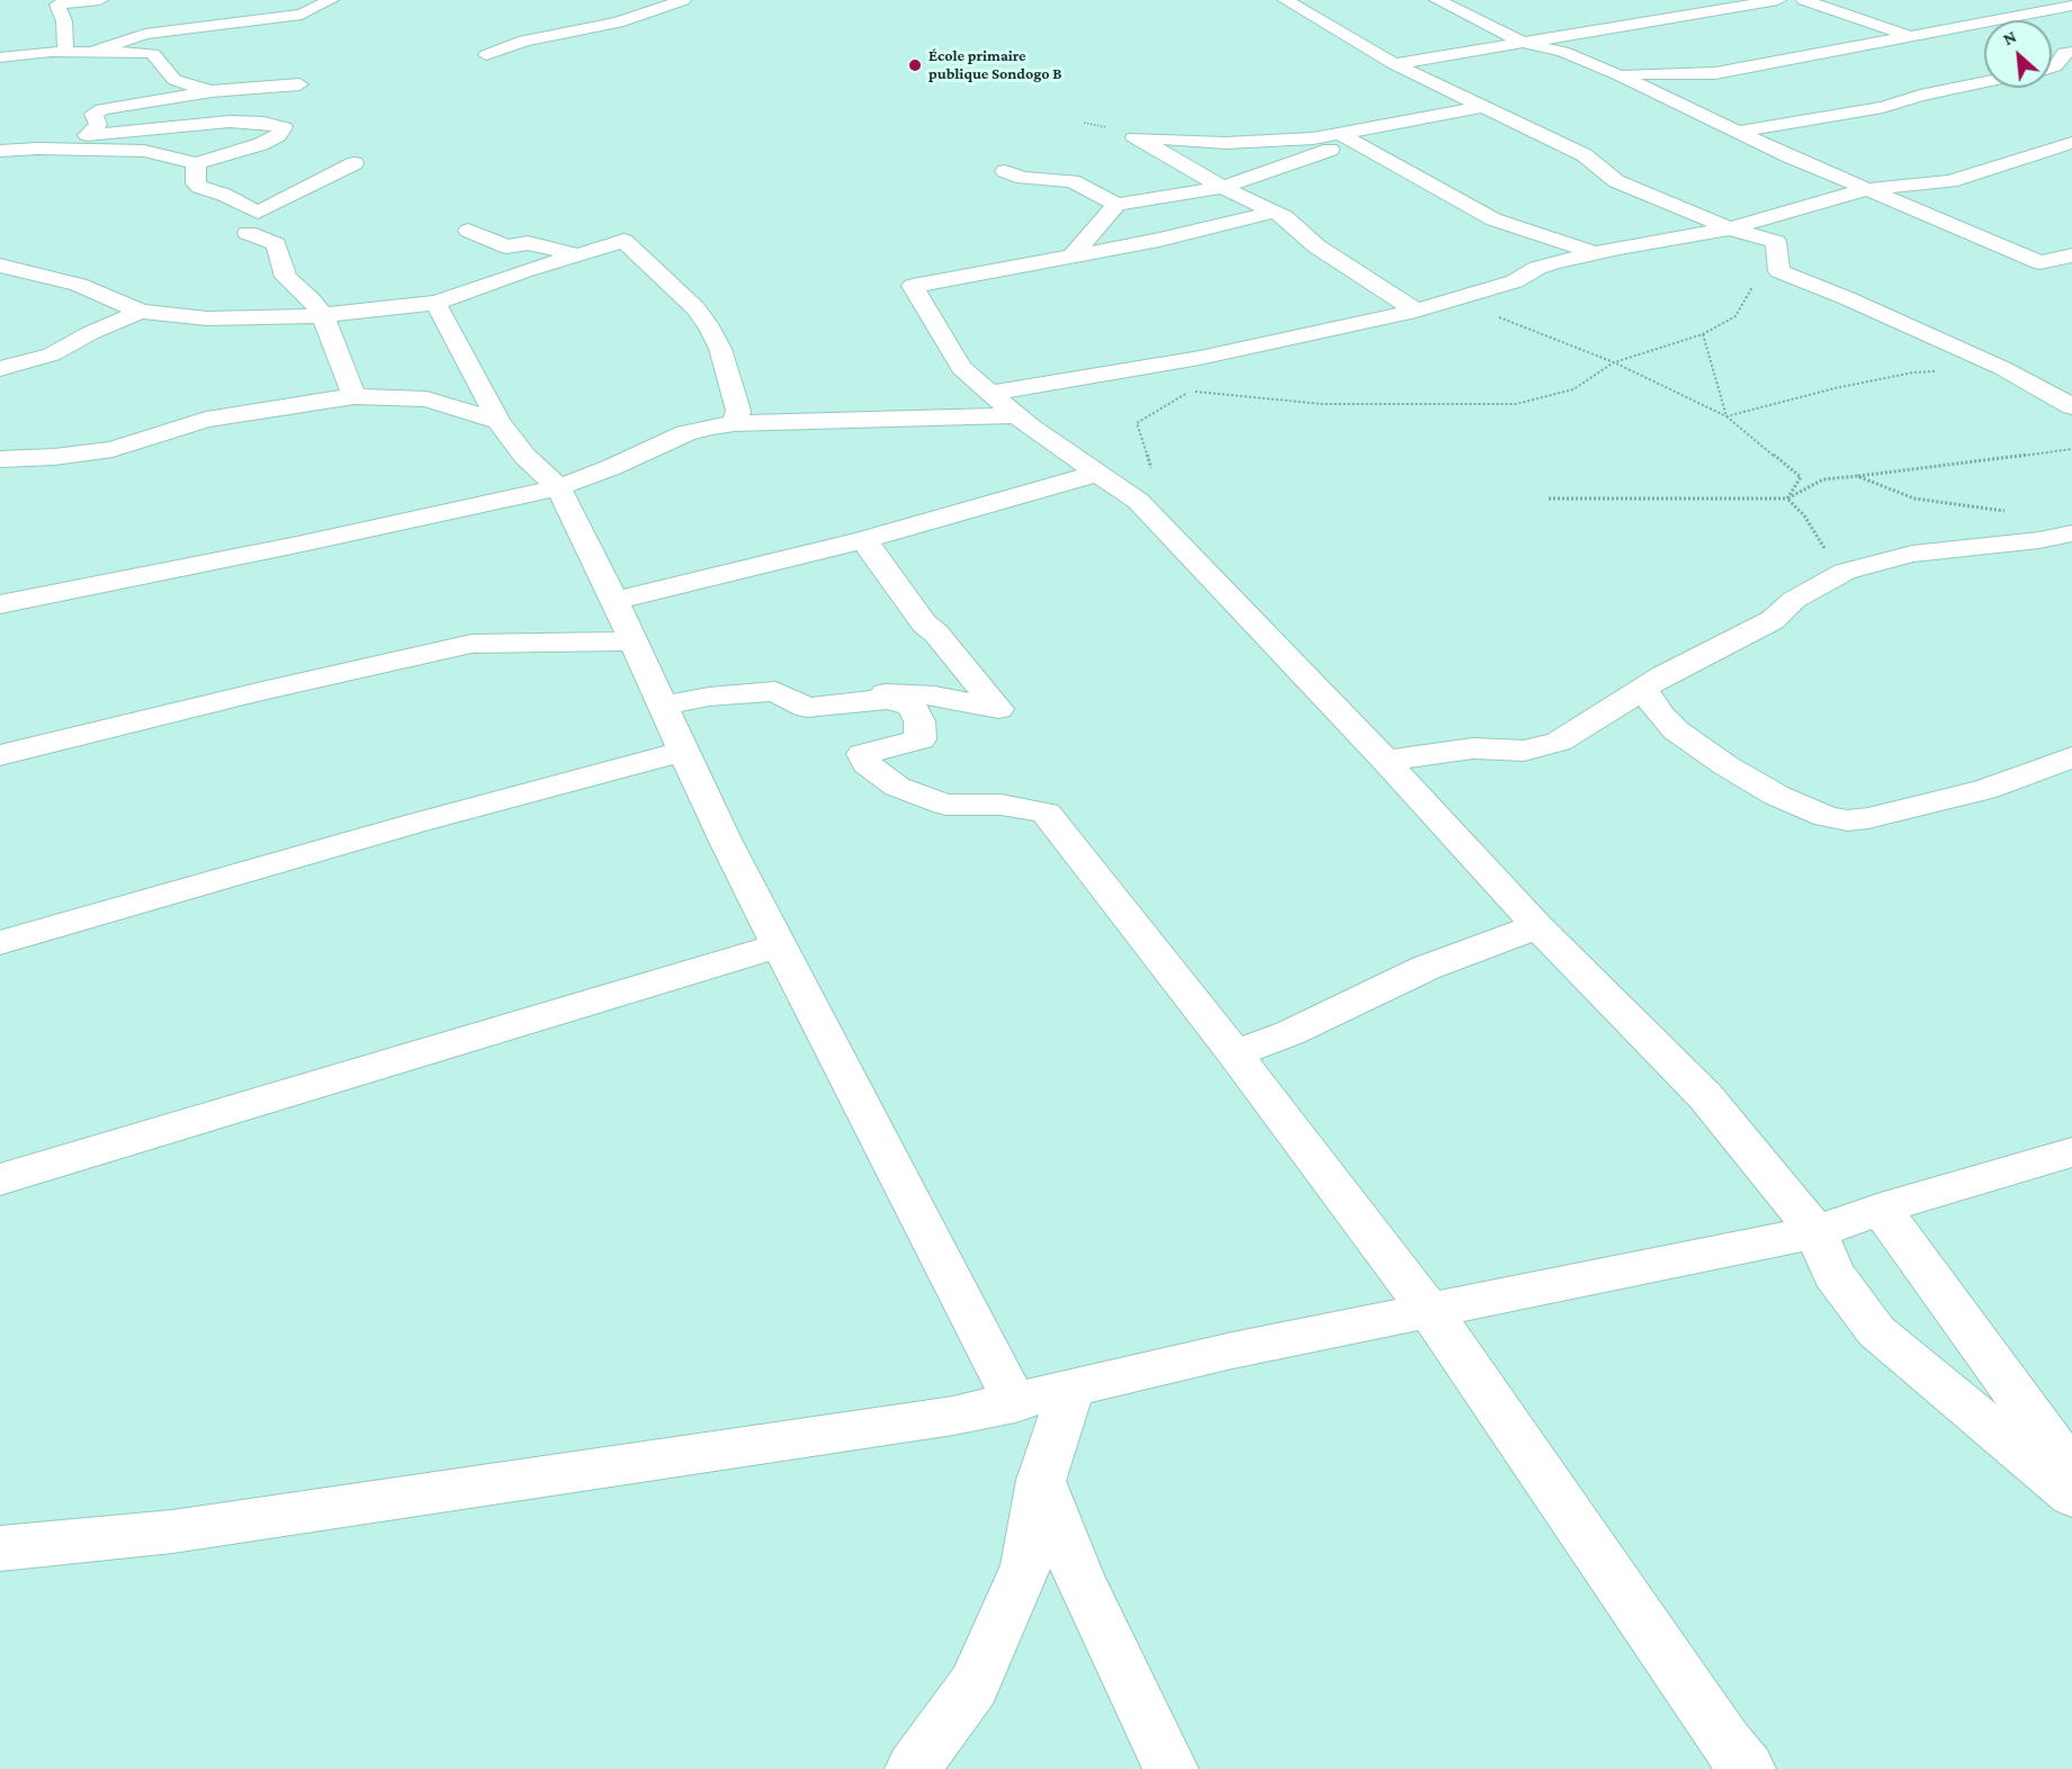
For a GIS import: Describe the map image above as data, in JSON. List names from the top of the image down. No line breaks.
{"places":["École primaire publique Sondogo B"],"north":"top left"}
